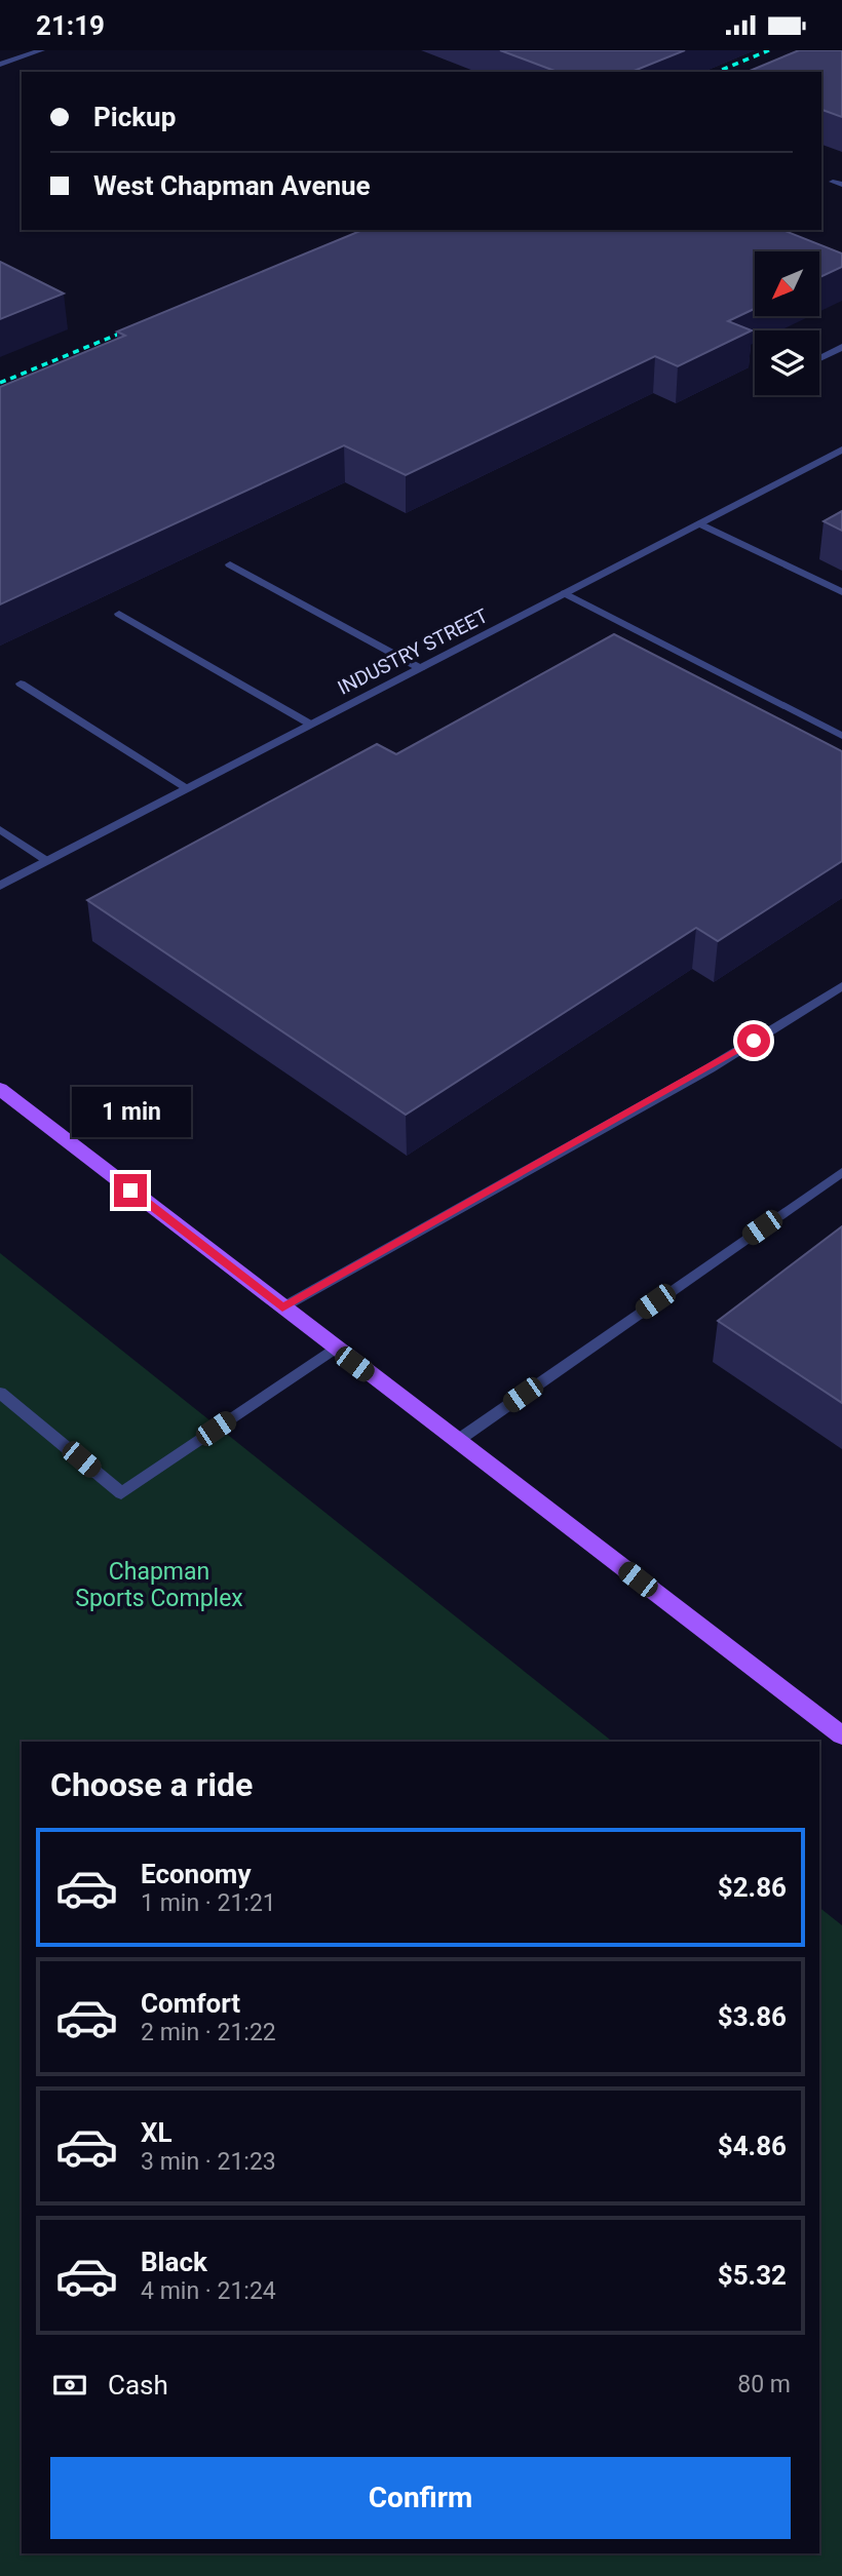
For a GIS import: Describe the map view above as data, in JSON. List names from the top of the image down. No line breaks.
{"streets":{"street":["INDUSTRY STREET"]},"parks":["Chapman Sports Complex"],"north":"bottom left","page":{"status":"21:19","banner":["Pickup","West Chapman Avenue"],"bubble":"1 min","heading":"Choose a ride","list":[{"name":"Economy","note":"1 min · 21:21","value":"$2.86"},{"name":"Comfort","note":"2 min · 21:22","value":"$3.86"},{"name":"XL","note":"3 min · 21:23","value":"$4.86"},{"name":"Black","note":"4 min · 21:24","value":"$5.32"}],"pay":["Cash","80 m"],"buttons":"Confirm"}}
